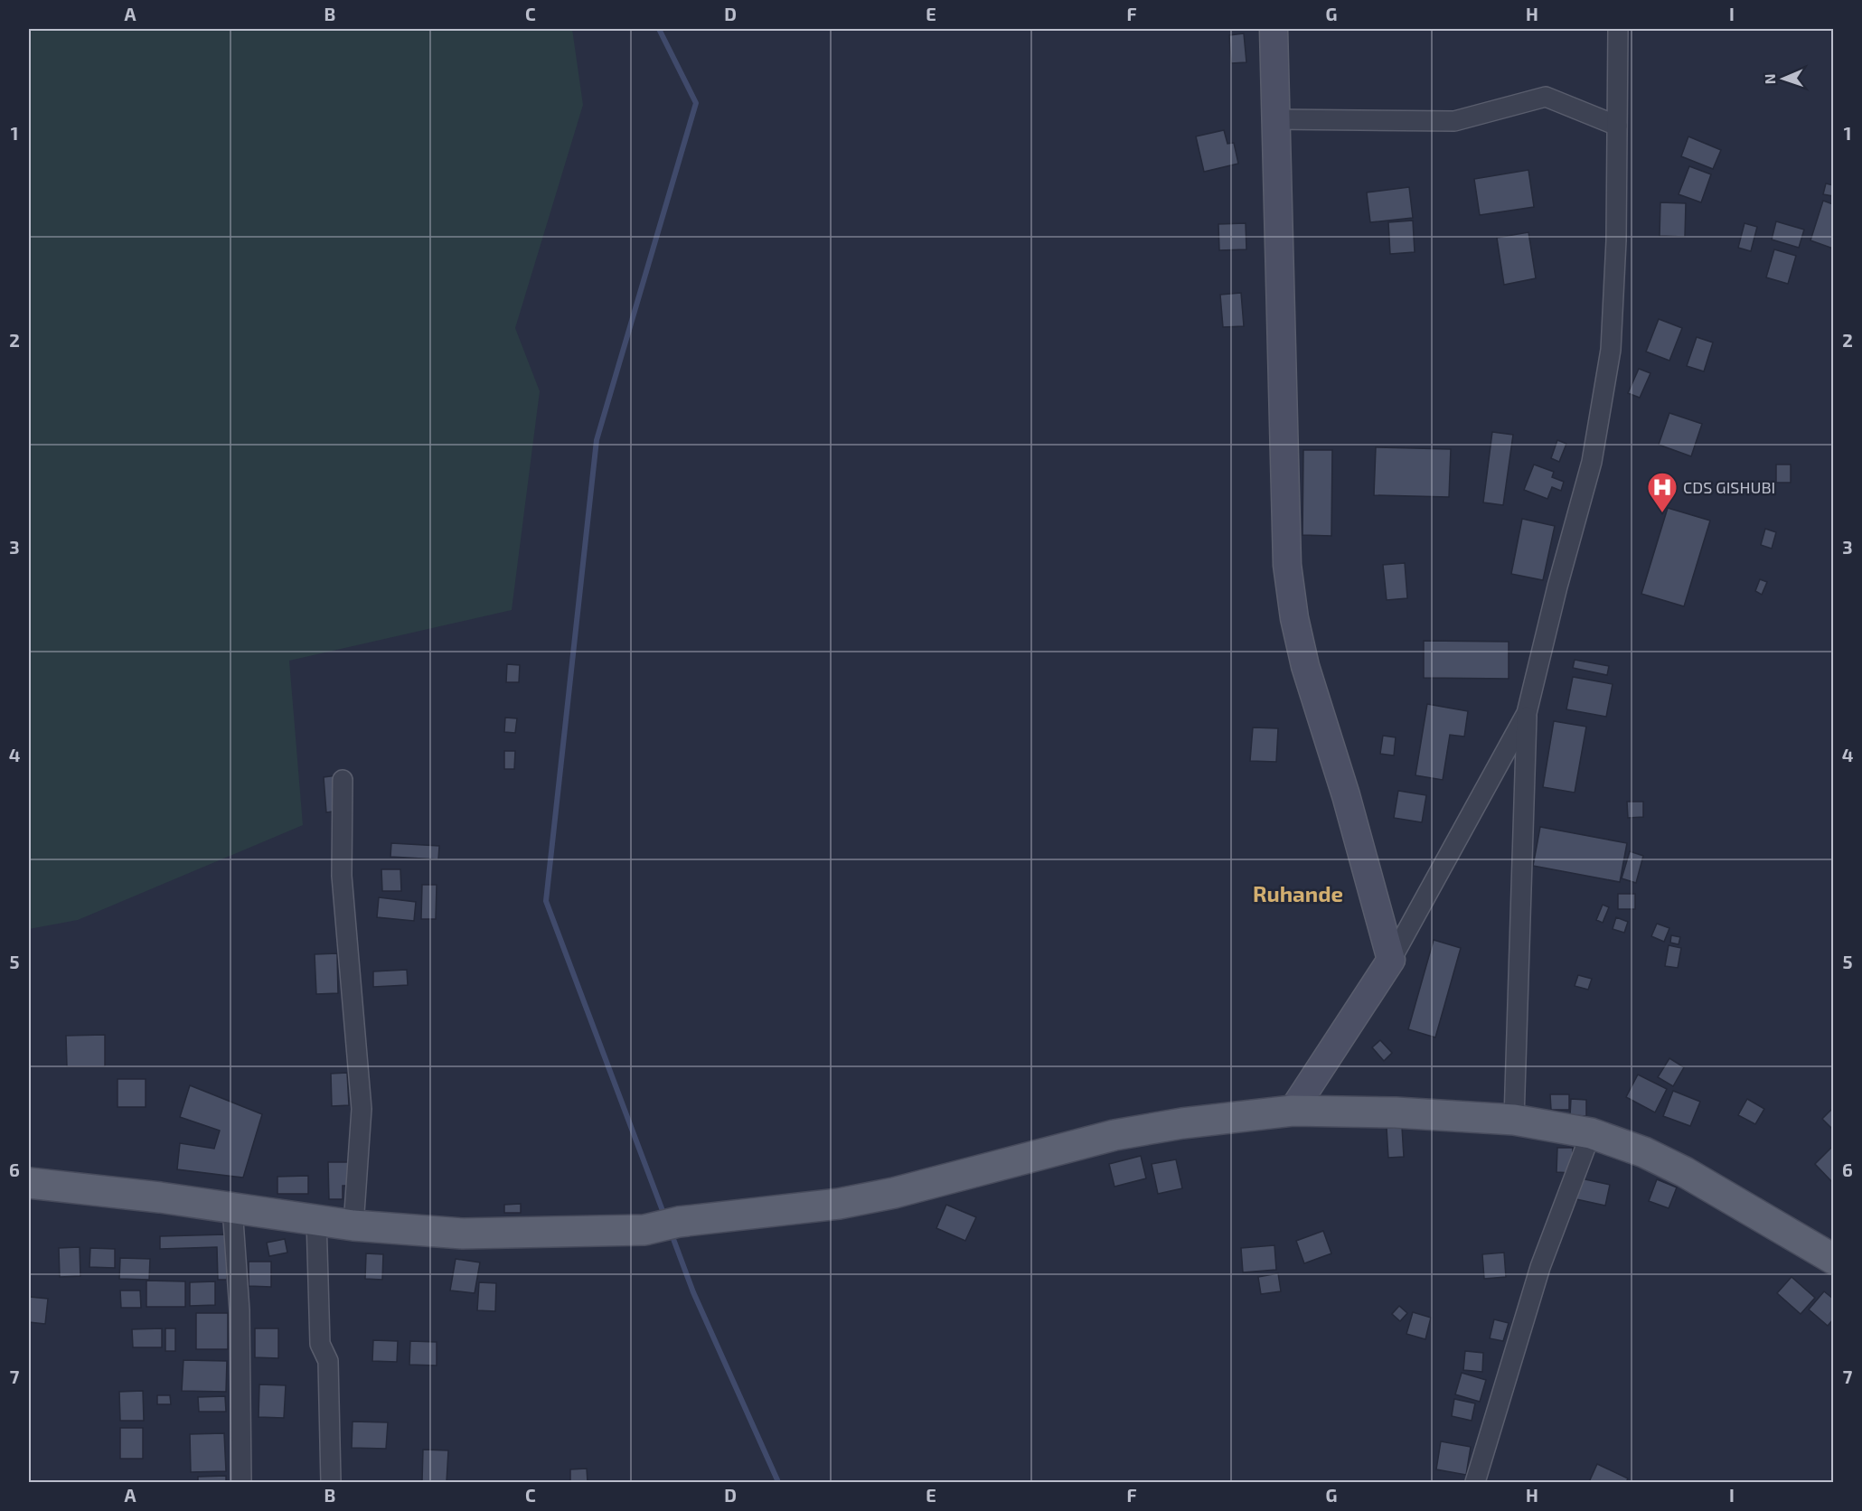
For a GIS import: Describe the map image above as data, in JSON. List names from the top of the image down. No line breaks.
{"districts":["Ruhande"],"places":{"hospital":["CDS GISHUBI"]},"north":"left","grid":{"columns":["A","B","C","D","E","F","G","H","I"],"rows":["1","2","3","4","5","6","7"]}}
